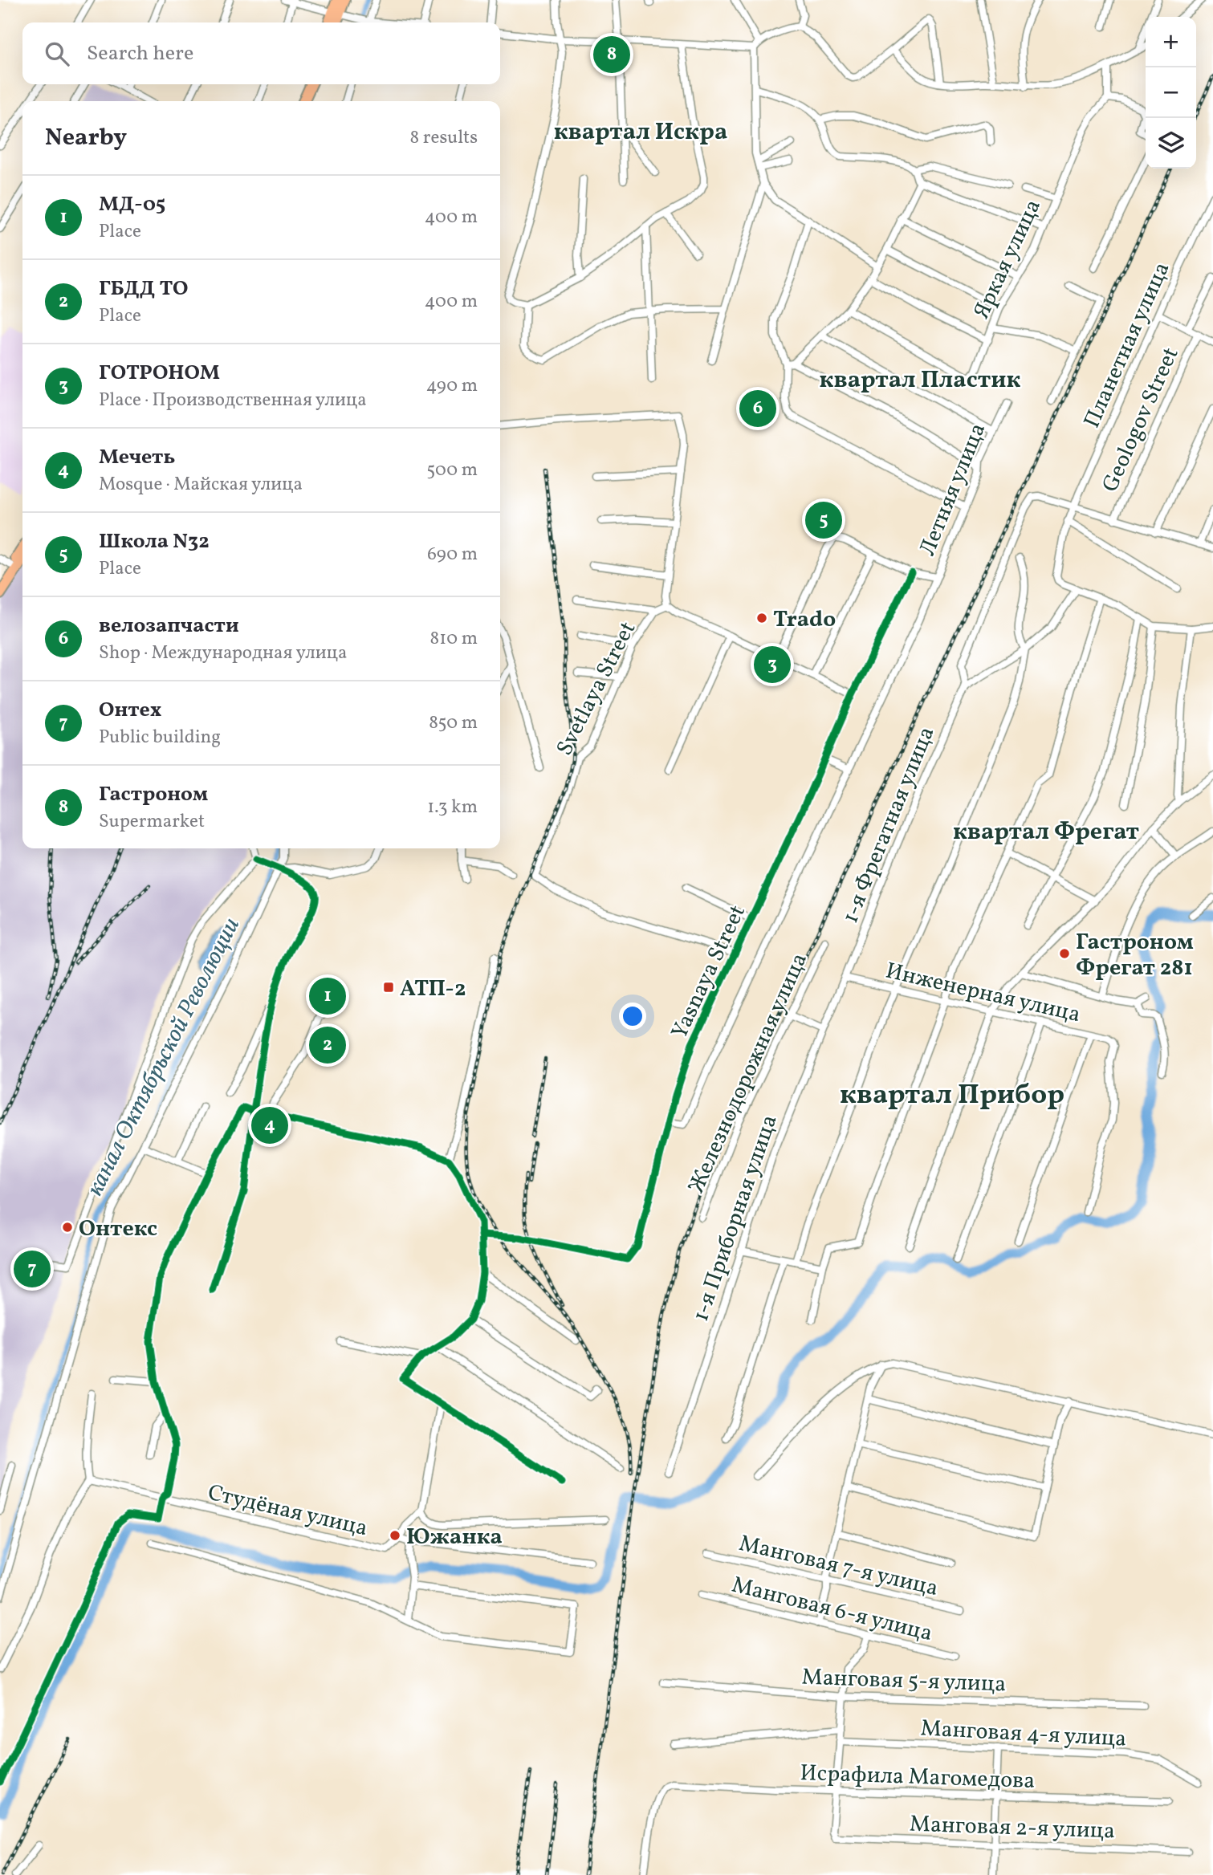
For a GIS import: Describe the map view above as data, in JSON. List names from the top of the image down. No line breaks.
{"streets":{"street":["Яркая улица","Планетная улица","Geologov Street","Летняя улица","Svetlaya Street","1-я Фрегатная улица","Yasnaya Street","Инженерная улица","Железнодорожная улица","1-я Приборная улица","Студёная улица","Манговая 7-я улица","Манговая 6-я улица","Манговая 5-я улица","Манговая 4-я улица","Исрафила Магомедова","Манговая 2-я улица"]},"crossings":[["Летняя улица","Yasnaya Street"],["Svetlaya Street","Yasnaya Street"],["1-я Фрегатная улица","Инженерная улица"],["1-я Фрегатная улица","1-я Приборная улица"],["Инженерная улица","1-я Приборная улица"],["Исрафила Магомедова","Манговая 2-я улица"]],"districts":["квартал Искра","квартал Пластик","квартал Фрегат","квартал Прибор"],"water":["канал Октябрьской Революции"],"places":{"other":["Trado","Гастроном Фрегат 281","Онтекс","Южанка"],"transit":["АТП-2"]},"page":{"map_buttons":["+","−"],"search":"Search here","pins":["8","6","5","3","1","2","4","7"],"heading":["Nearby","8 results"],"list":[{"mark":"1","name":"МД-05","note":"Place","value":"400 m"},{"mark":"2","name":"ГБДД ТО","note":"Place","value":"400 m"},{"mark":"3","name":"ГОТРОНОМ","note":"Place · Производственная улица","value":"490 m"},{"mark":"4","name":"Мечеть","note":"Mosque · Майская улица","value":"500 m"},{"mark":"5","name":"Школа N32","note":"Place","value":"690 m"},{"mark":"6","name":"велозапчасти","note":"Shop · Международная улица","value":"810 m"},{"mark":"7","name":"Онтех","note":"Public building","value":"850 m"},{"mark":"8","name":"Гастроном","note":"Supermarket","value":"1.3 km"}]}}
